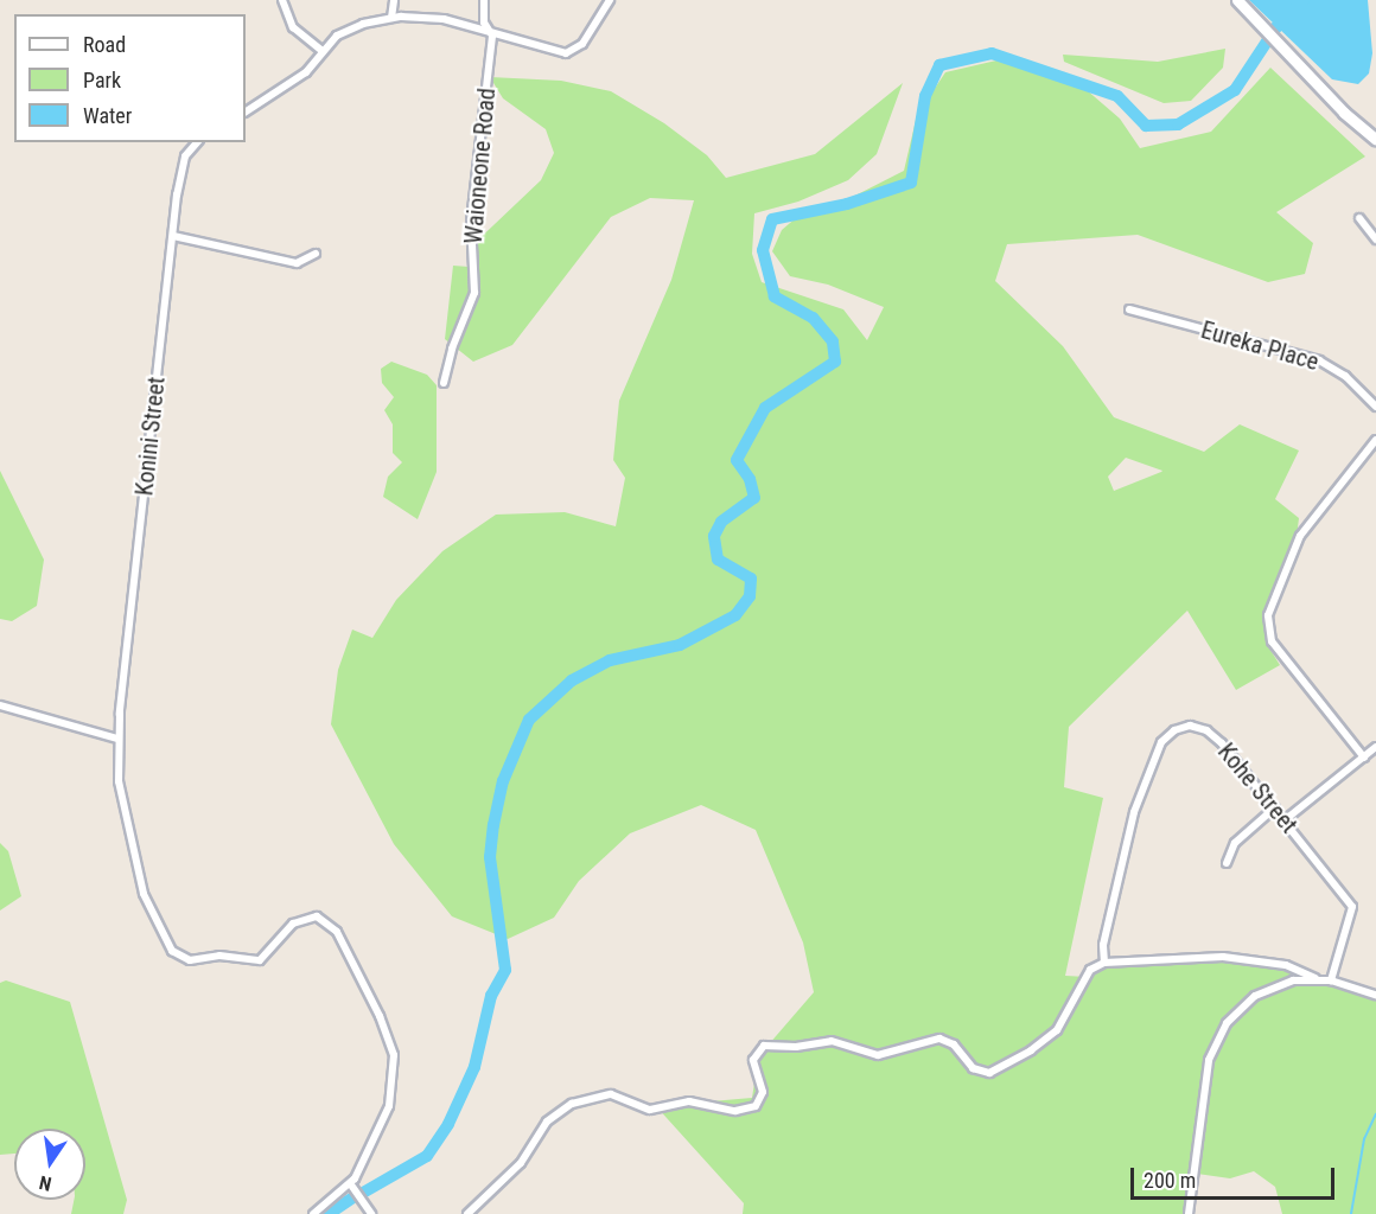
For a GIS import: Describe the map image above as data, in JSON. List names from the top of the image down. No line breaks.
{"streets":{"street":["Waioneone Road","Eureka Place","Konini Street","Kohe Street"]},"legend":["Road","Park","Water"],"scale_bar":"200 m","north":"bottom"}
